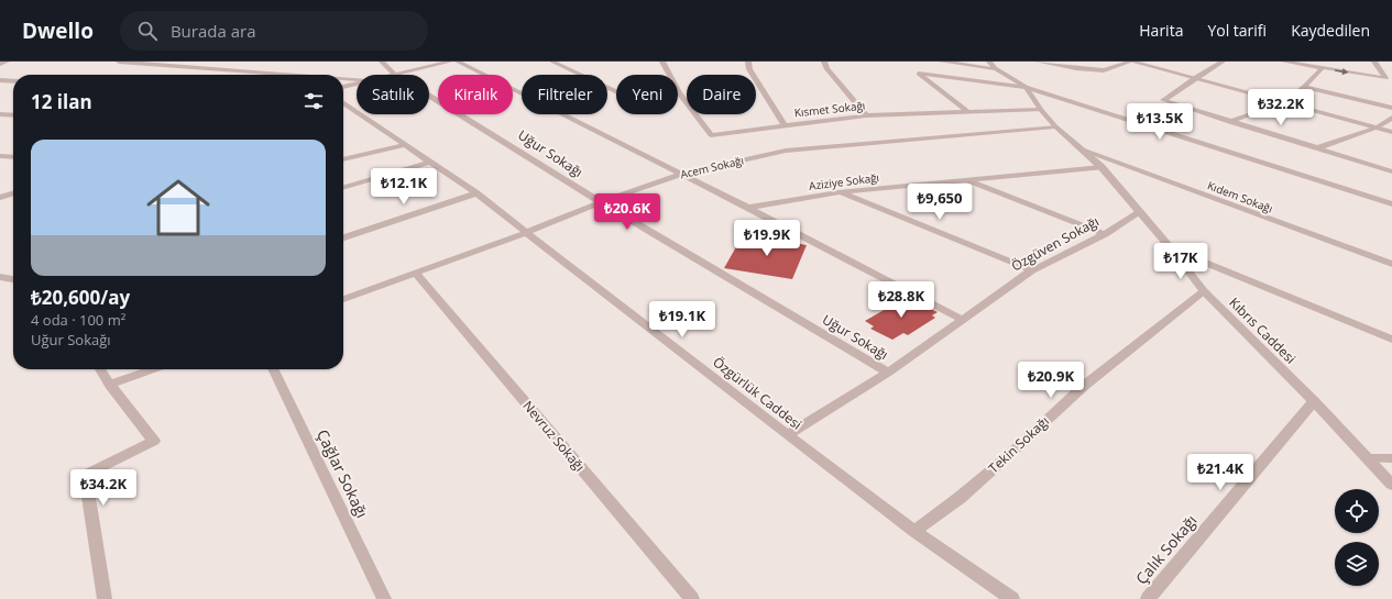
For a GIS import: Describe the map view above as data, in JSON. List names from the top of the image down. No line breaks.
{"streets":{"street":["Kısmet Sokağı","Uğur Sokağı","Acem Sokağı","Aziziye Sokağı","Kıdem Sokağı","Özgüven Sokağı","Kıbrıs Caddesi","Özgürlük Caddesi","Nevruz Sokağı","Tekin Sokağı","Çağlar Sokağı","Çalık Sokağı"]},"crossings":[["Kısmet Sokağı","Kıbrıs Caddesi"],["Uğur Sokağı","Acem Sokağı"],["Uğur Sokağı","Özgüven Sokağı"],["Acem Sokağı","Kıbrıs Caddesi"],["Acem Sokağı","Özgürlük Caddesi"],["Acem Sokağı","Nevruz Sokağı"],["Aziziye Sokağı","Kıbrıs Caddesi"],["Kıdem Sokağı","Kıbrıs Caddesi"],["Özgüven Sokağı","Kıbrıs Caddesi"],["Özgüven Sokağı","Özgürlük Caddesi"],["Kıbrıs Caddesi","Tekin Sokağı"],["Kıbrıs Caddesi","Çalık Sokağı"],["Özgürlük Caddesi","Tekin Sokağı"]],"page":{"header":"Dwello","search":"Burada ara","nav":["Harita","Yol tarifi","Kaydedilen"],"chip":["Satılık","Kiralık","Filtreler","Yeni","Daire"],"heading":"12 ilan","price":["₺32.2K","₺13.5K","₺12.1K","₺9,650","₺20.6K","₺19.9K","₺17K","₺28.8K","₺19.1K","₺20.9K","₺21.4K","₺34.2K"],"list":[{"name":"₺20,600/ay","note":"4 oda · 100 m² · Uğur Sokağı"}]}}
